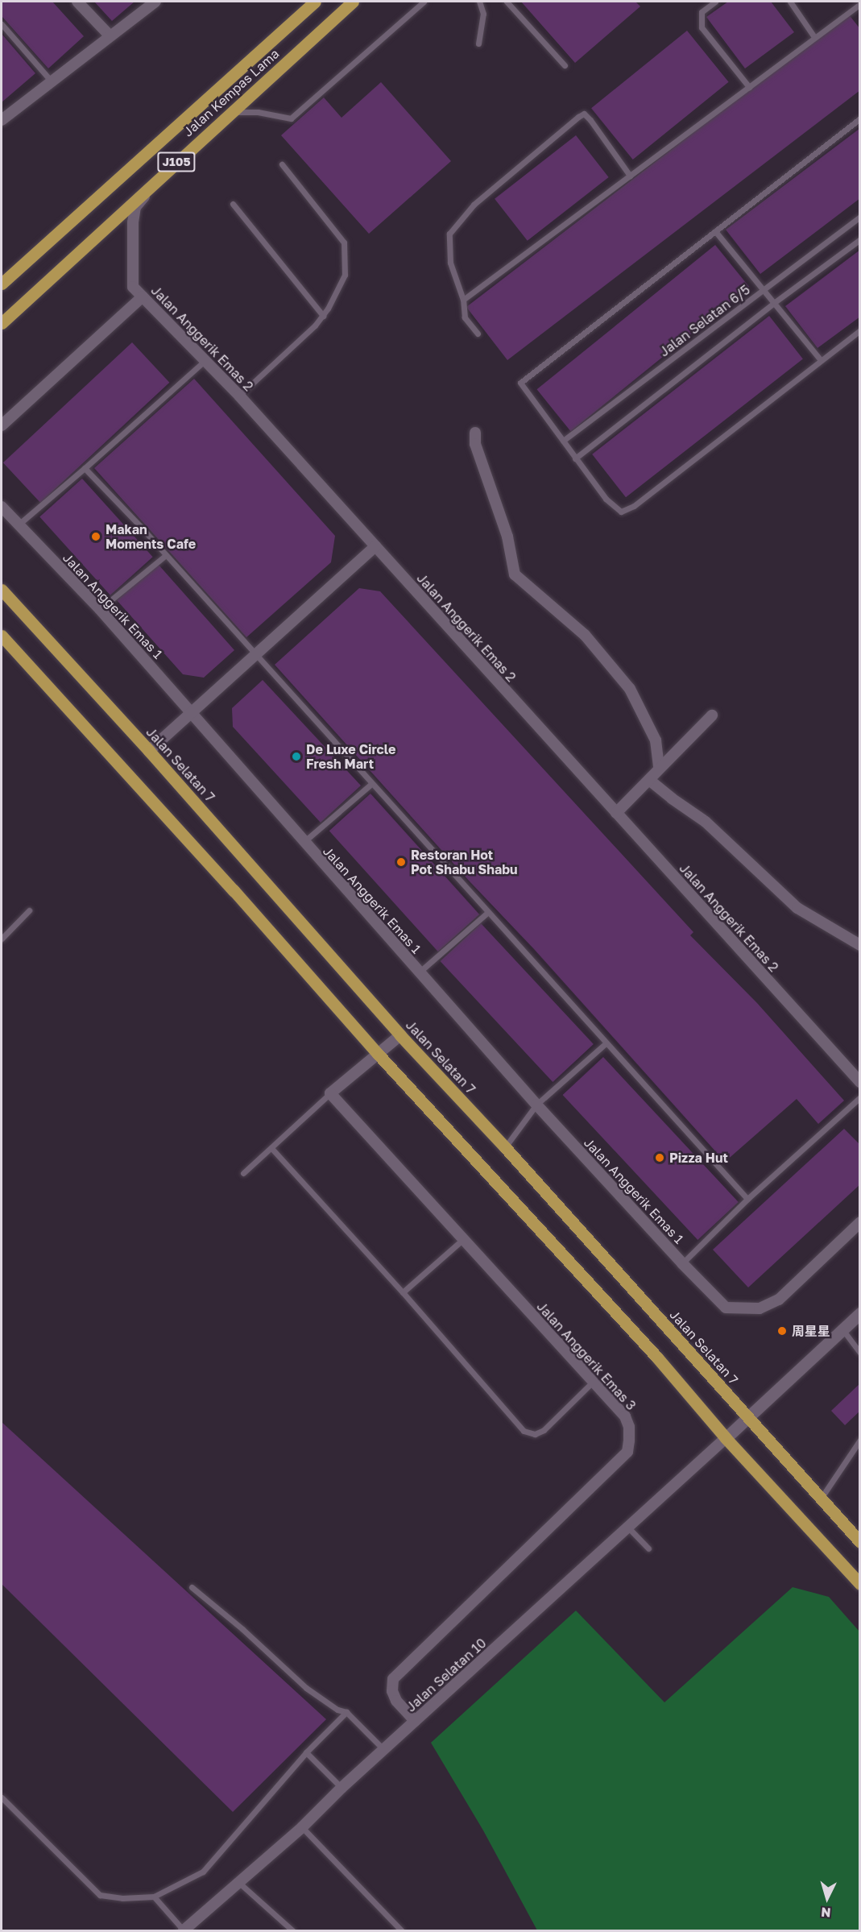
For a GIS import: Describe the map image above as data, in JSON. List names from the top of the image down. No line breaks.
{"streets":{"main road":["Jalan Kempas Lama","J105","Jalan Selatan 7"],"street":["Jalan Anggerik Emas 2","Jalan Anggerik Emas 1","Jalan Anggerik Emas 3","Jalan Selatan 10"],"lane":["Jalan Selatan 6/5"]},"crossings":[["Jalan Kempas Lama","Jalan Anggerik Emas 2"],["Jalan Anggerik Emas 3","Jalan Selatan 10"]],"places":["Makan Moments Cafe","De Luxe Circle Fresh Mart","Restoran Hot Pot Shabu Shabu","Pizza Hut","周星星"],"north":"bottom"}
